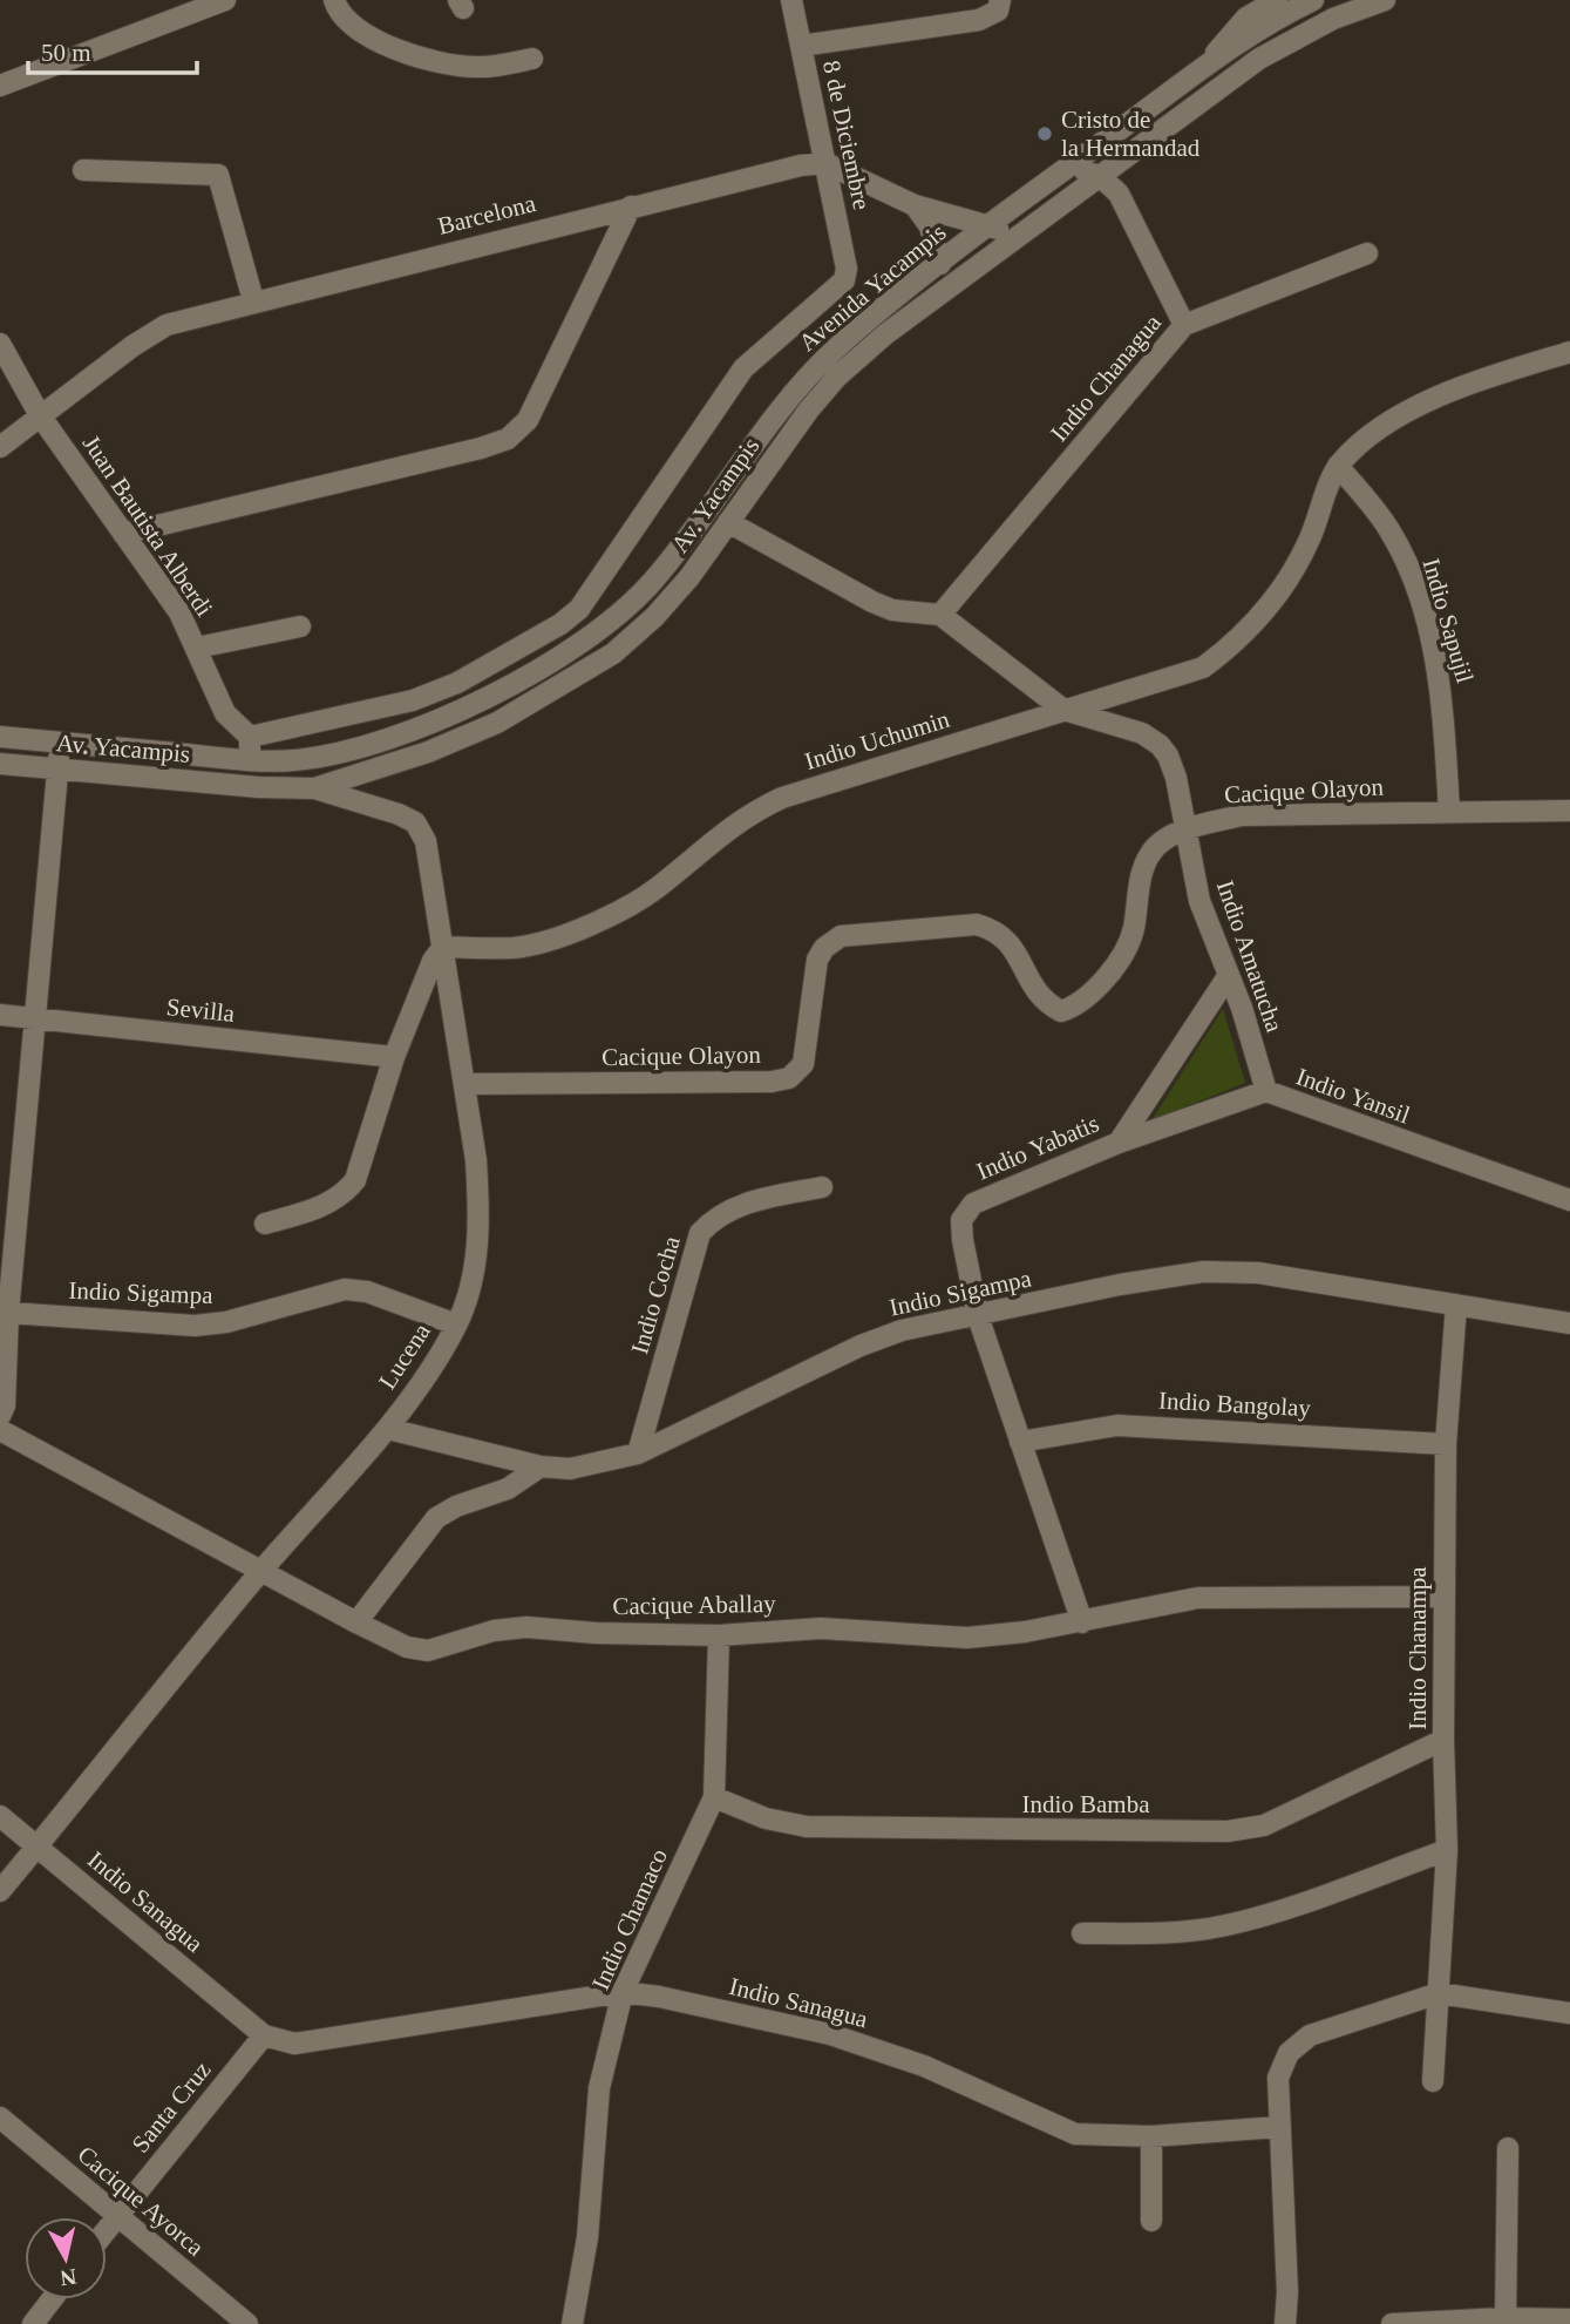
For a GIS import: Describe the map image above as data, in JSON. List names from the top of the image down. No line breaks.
{"streets":{"street":["8 de Diciembre","Barcelona","Avenida Yacampis","Indio Chanagua","Av. Yacampis","Juan Bautista Alberdi","Indio Sapujil","Indio Uchumin","Cacique Olayon","Indio Amatucha","Sevilla","Indio Yansil","Indio Yabatis","Indio Sigampa","Indio Cocha","Lucena","Indio Bangolay","Cacique Aballay","Indio Chanampa","Indio Bamba","Indio Sanagua","Indio Chamaco","Santa Cruz","Cacique Ayorca"]},"crossings":[["8 de Diciembre","Barcelona"],["8 de Diciembre","Juan Bautista Alberdi"],["Barcelona","Juan Bautista Alberdi"],["Indio Chanagua","Indio Amatucha"],["Av. Yacampis","Lucena"],["Indio Sapujil","Indio Uchumin"],["Indio Sapujil","Cacique Olayon"],["Indio Uchumin","Indio Amatucha"],["Indio Uchumin","Lucena"],["Cacique Olayon","Indio Amatucha"],["Cacique Olayon","Lucena"],["Indio Amatucha","Indio Yansil"],["Indio Amatucha","Indio Yabatis"],["Indio Yansil","Indio Yabatis"],["Indio Yabatis","Indio Sigampa"],["Indio Yabatis","Indio Bangolay"],["Indio Yabatis","Cacique Aballay"],["Indio Sigampa","Indio Cocha"],["Indio Sigampa","Lucena"],["Indio Sigampa","Indio Chanampa"],["Lucena","Cacique Aballay"],["Lucena","Indio Sanagua"],["Indio Bangolay","Indio Chanampa"],["Cacique Aballay","Indio Chanampa"],["Cacique Aballay","Indio Chamaco"],["Indio Chanampa","Indio Bamba"],["Indio Bamba","Indio Chamaco"],["Indio Sanagua","Indio Chamaco"],["Indio Sanagua","Santa Cruz"],["Santa Cruz","Cacique Ayorca"]],"places":["Cristo de la Hermandad"],"scale_bar":"50 m","north":"bottom"}
